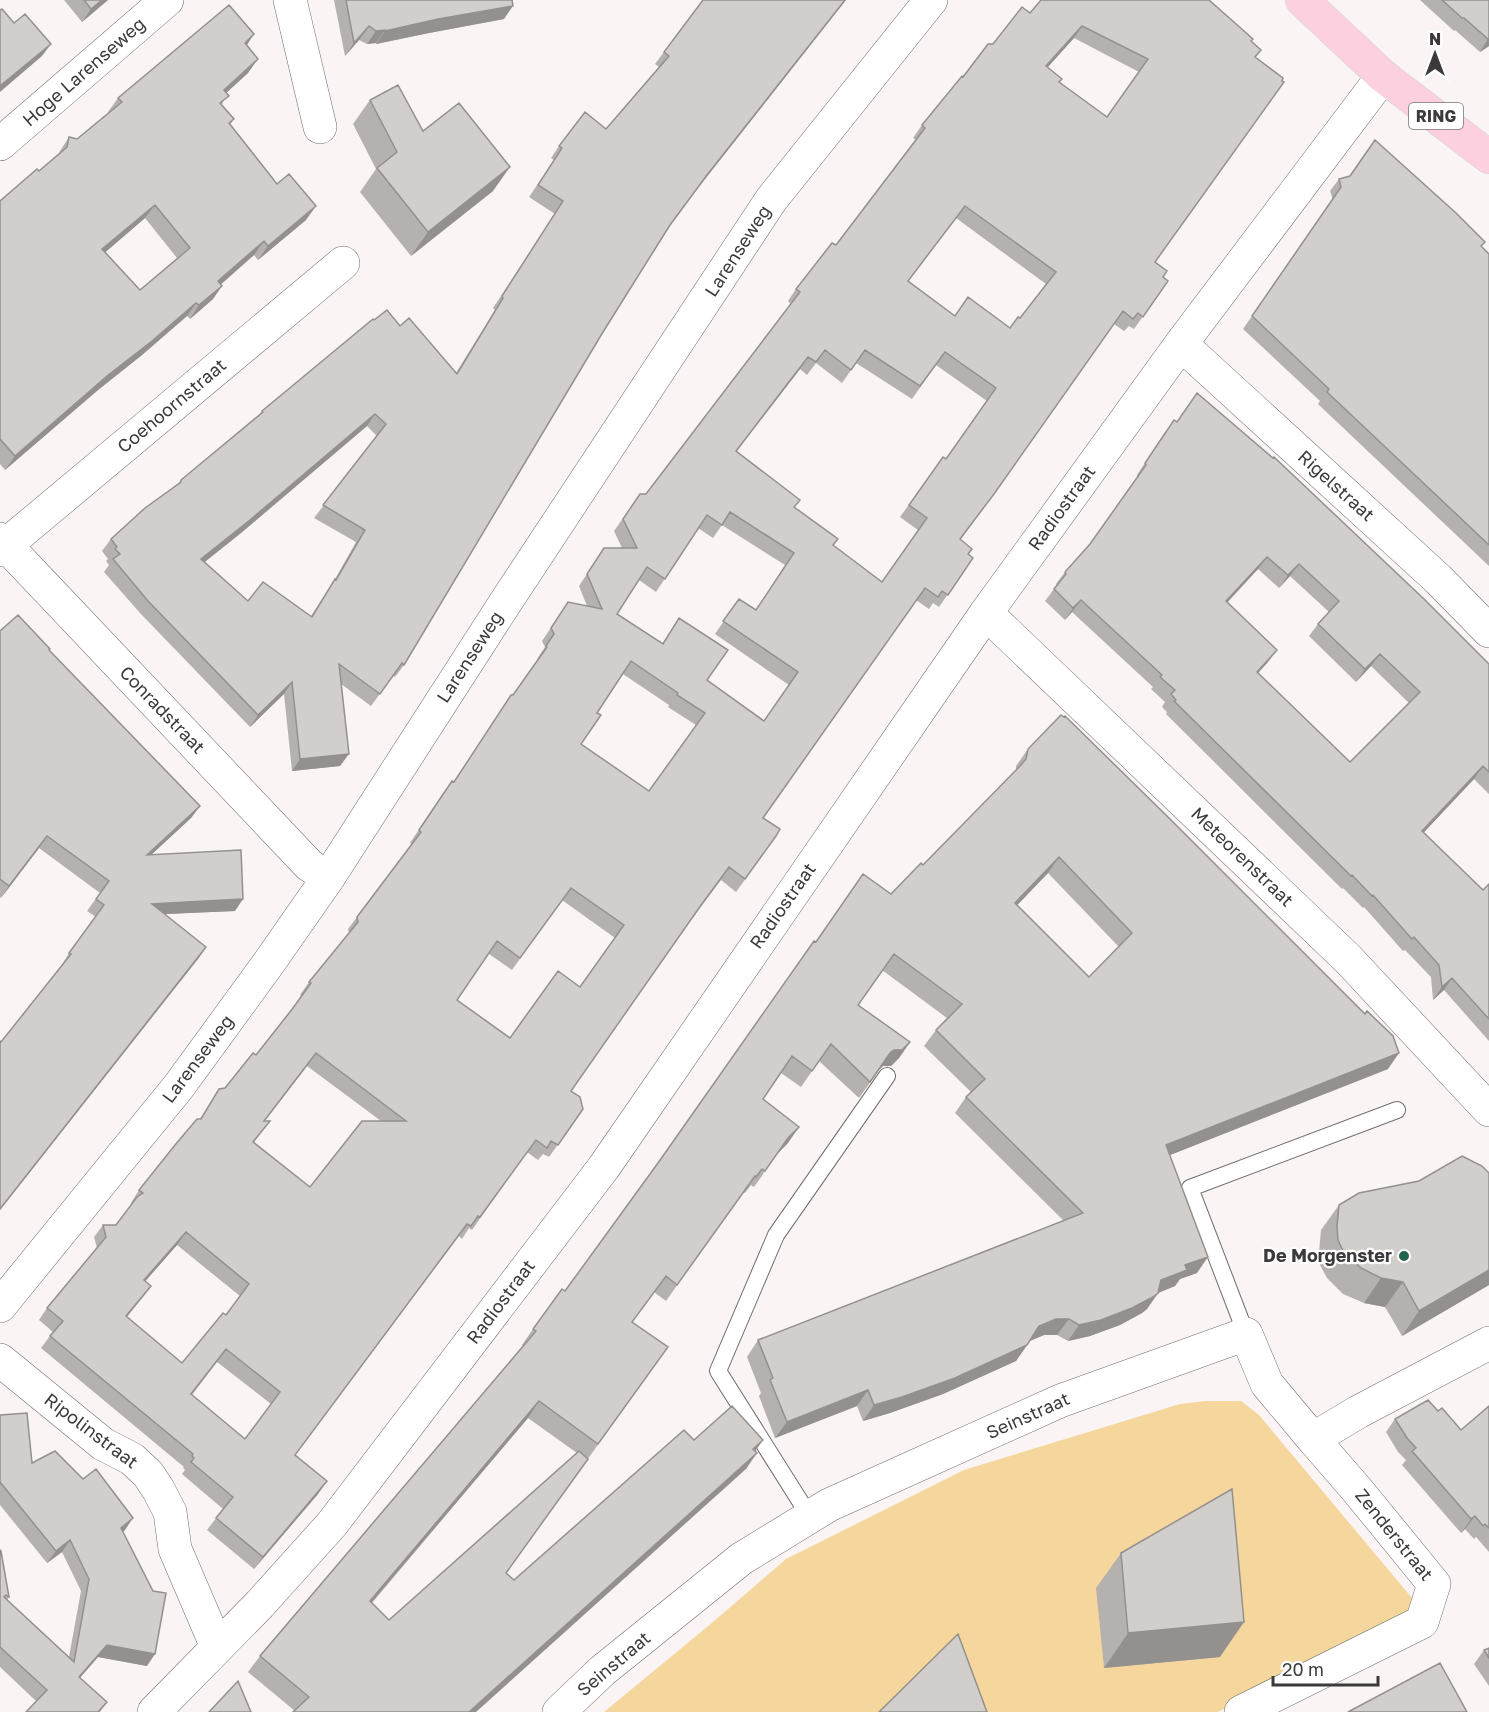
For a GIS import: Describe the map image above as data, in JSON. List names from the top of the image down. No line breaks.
{"streets":{"main road":["RING"],"street":["Hoge Larenseweg","Larenseweg","Coehoornstraat","Rigelstraat","Radiostraat","Conradstraat","Meteorenstraat","Seinstraat","Ripolinstraat","Zenderstraat"]},"crossings":[["RING","Radiostraat"],["Larenseweg","Conradstraat"],["Coehoornstraat","Conradstraat"],["Rigelstraat","Radiostraat"],["Radiostraat","Meteorenstraat"],["Radiostraat","Ripolinstraat"]],"places":["De Morgenster"],"scale_bar":"20 m","north":"top"}
